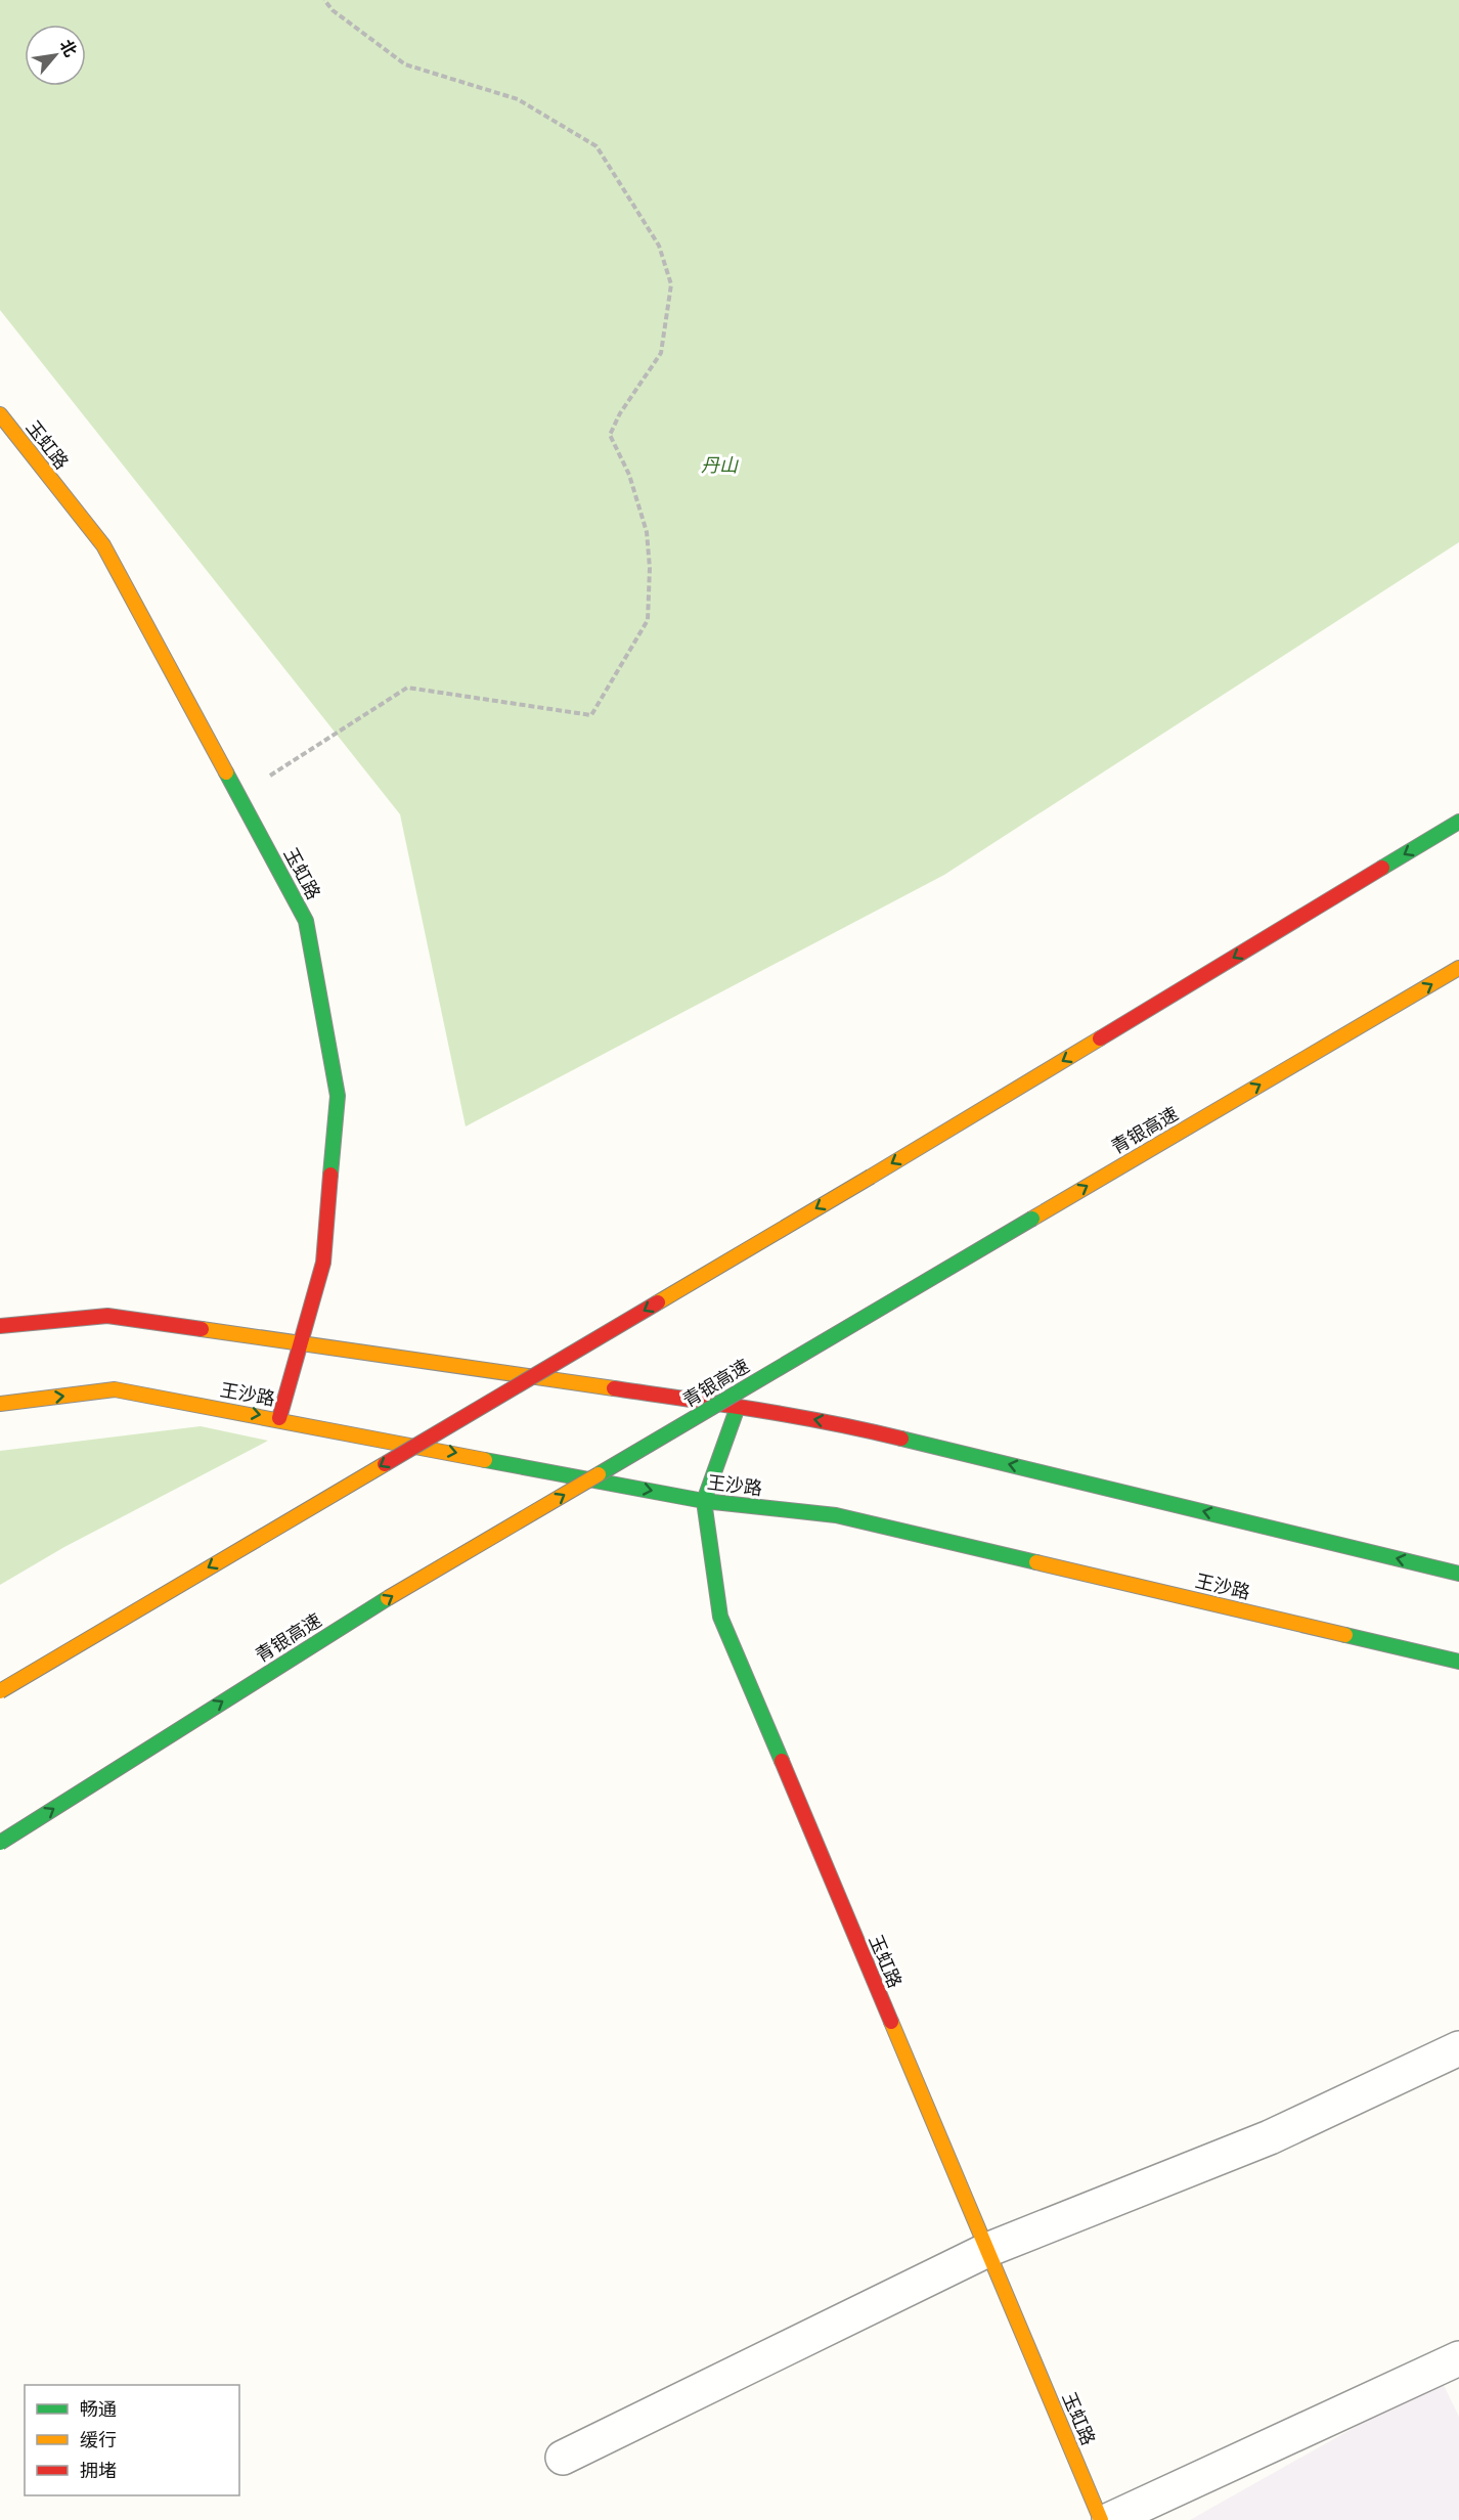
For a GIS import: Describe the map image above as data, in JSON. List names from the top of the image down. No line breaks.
{"streets":{"main road":["玉虹路","青银高速","王沙路"]},"crossings":[["玉虹路","王沙路"]],"parks":["丹山"],"legend":["畅通","缓行","拥堵"],"north":"top right"}
